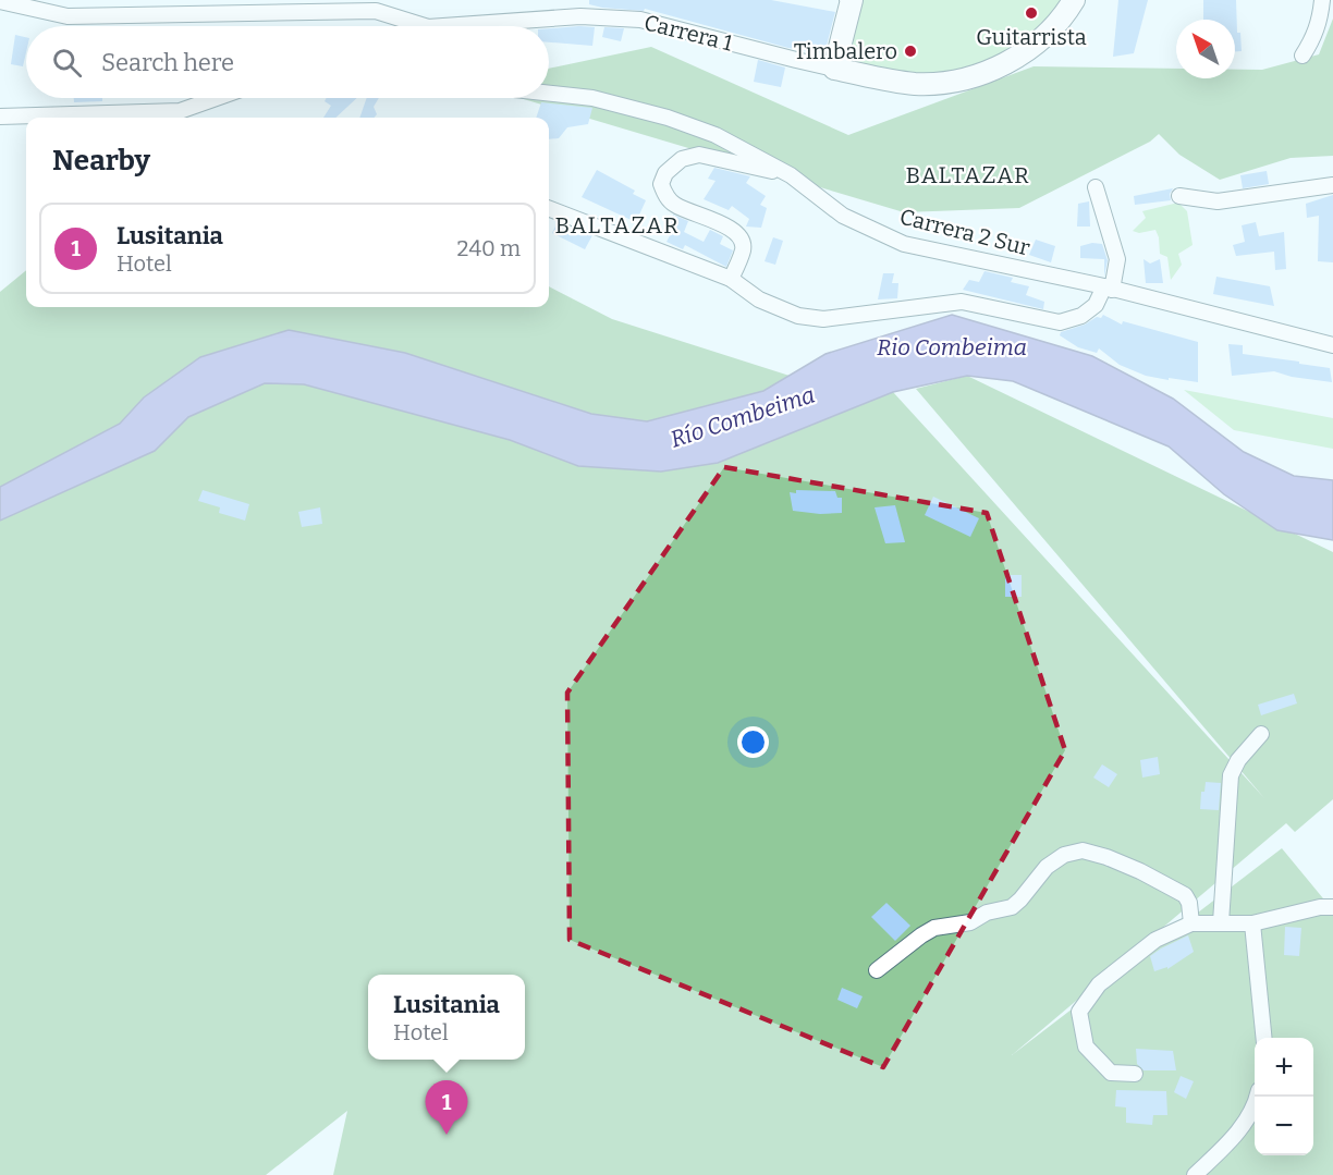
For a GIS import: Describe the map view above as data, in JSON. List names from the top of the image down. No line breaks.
{"streets":{"street":["Carrera 1","Carrera 2 Sur"]},"districts":["BALTAZAR","BALTAZAR"],"water":["Rio Combeima","Río Combeima"],"places":["Guitarrista","Timbalero"],"north":"top left","page":{"search":"Search here","heading":"Nearby","list":[{"mark":"1","name":"Lusitania","note":"Hotel","value":"240 m"}],"popup":["Lusitania","Hotel"],"map_buttons":["+","−"],"pins":"1"}}
